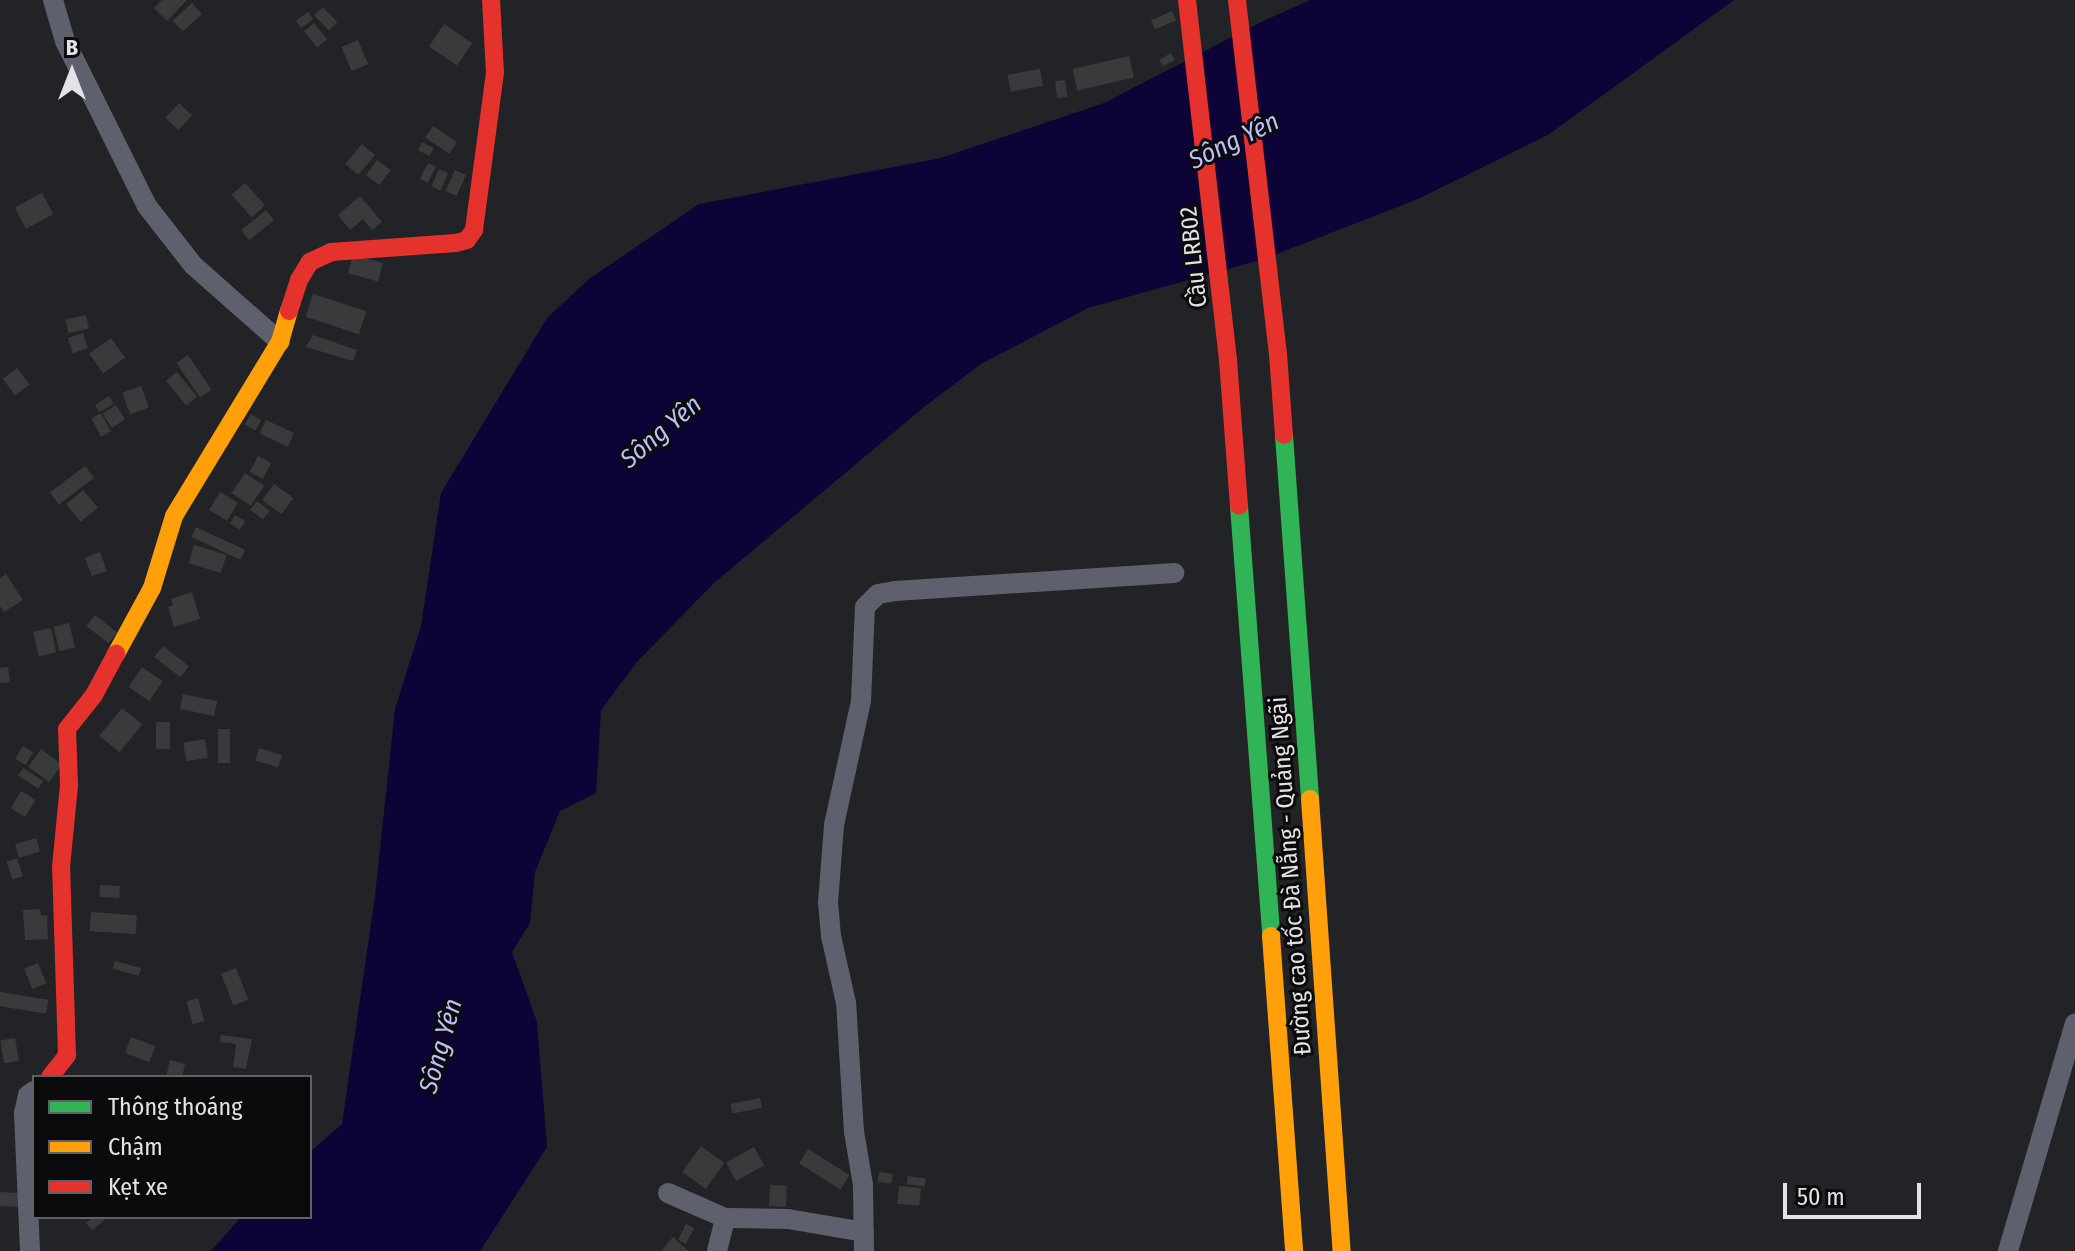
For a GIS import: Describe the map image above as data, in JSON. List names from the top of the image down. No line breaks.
{"streets":{"main road":["Cầu LRB02","Đường cao tốc Đà Nẵng - Quảng Ngãi"]},"crossings":[["Cầu LRB02","Đường cao tốc Đà Nẵng - Quảng Ngãi"]],"water":["Sông Yên"],"legend":["Thông thoáng","Chậm","Kẹt xe"],"scale_bar":"50 m","north":"top"}
